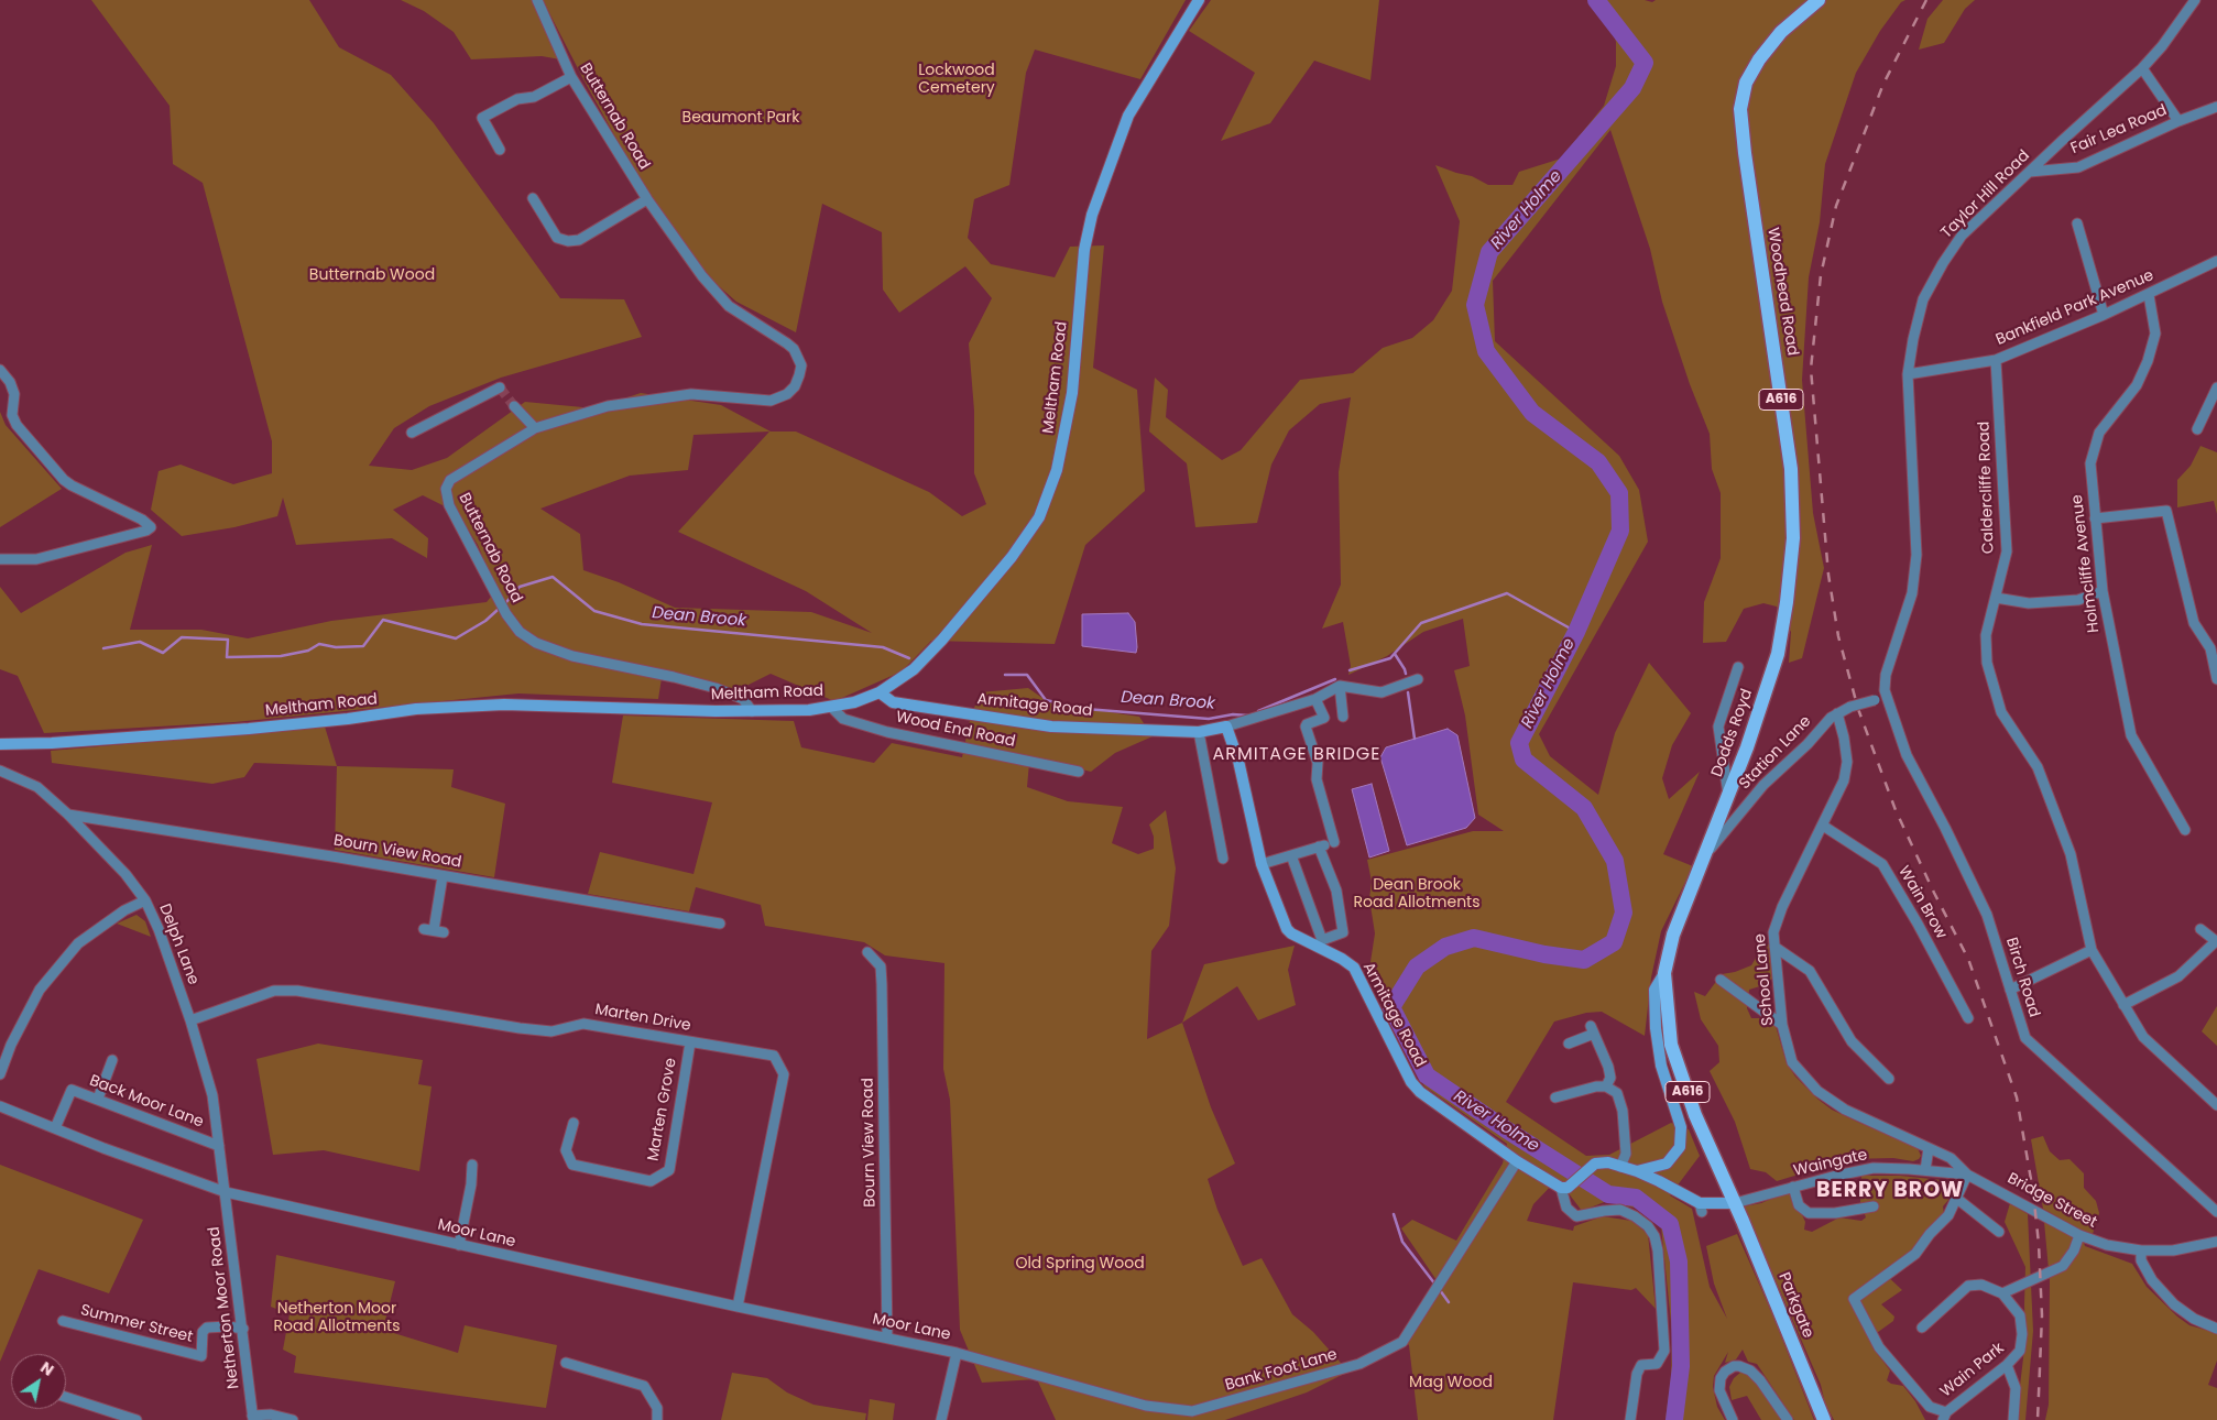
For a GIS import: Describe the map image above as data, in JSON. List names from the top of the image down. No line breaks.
{"streets":{"main road":["Woodhead Road","Meltham Road","A616","Armitage Road","Dodds Royd","Parkgate"],"street":["Butternab Road","Fair Lea Road","Taylor Hill Road","Bankfield Park Avenue","Caldercliffe Road","Holmcliffe Avenue","Wood End Road","Station Lane","Bourn View Road","Wain Brow","Delph Lane","Birch Road","School Lane","Marten Drive","Back Moor Lane","Marten Grove","Waingate","Bridge Street","Moor Lane","Netherton Moor Road","Summer Street","Bank Foot Lane","Wain Park"]},"crossings":[["Butternab Road","Meltham Road"],["Fair Lea Road","Taylor Hill Road"],["Taylor Hill Road","Bankfield Park Avenue"],["Taylor Hill Road","Station Lane"],["Taylor Hill Road","Birch Road"],["Woodhead Road","Dodds Royd"],["Bankfield Park Avenue","Caldercliffe Road"],["Bankfield Park Avenue","Holmcliffe Avenue"],["Meltham Road","Armitage Road"],["Meltham Road","Wood End Road"],["A616","Dodds Royd"],["A616","Station Lane"],["A616","Waingate"],["A616","Parkgate"],["Armitage Road","Bank Foot Lane"],["Dodds Royd","Station Lane"],["Station Lane","Birch Road"],["Station Lane","School Lane"],["Bourn View Road","Delph Lane"],["Bourn View Road","Moor Lane"],["Wain Brow","School Lane"],["Delph Lane","Marten Drive"],["Delph Lane","Back Moor Lane"],["Delph Lane","Moor Lane"],["Delph Lane","Netherton Moor Road"],["School Lane","Waingate"],["School Lane","Bridge Street"],["Marten Drive","Marten Grove"],["Marten Drive","Moor Lane"],["Back Moor Lane","Moor Lane"],["Waingate","Bridge Street"],["Waingate","Parkgate"],["Moor Lane","Netherton Moor Road"],["Moor Lane","Bank Foot Lane"],["Netherton Moor Road","Summer Street"]],"districts":["ARMITAGE BRIDGE","BERRY BROW"],"water":["River Holme","Dean Brook"],"parks":["Lockwood Cemetery","Beaumont Park","Butternab Wood","Dean Brook Road Allotments","Old Spring Wood","Netherton Moor Road Allotments","Mag Wood"],"north":"top right"}
